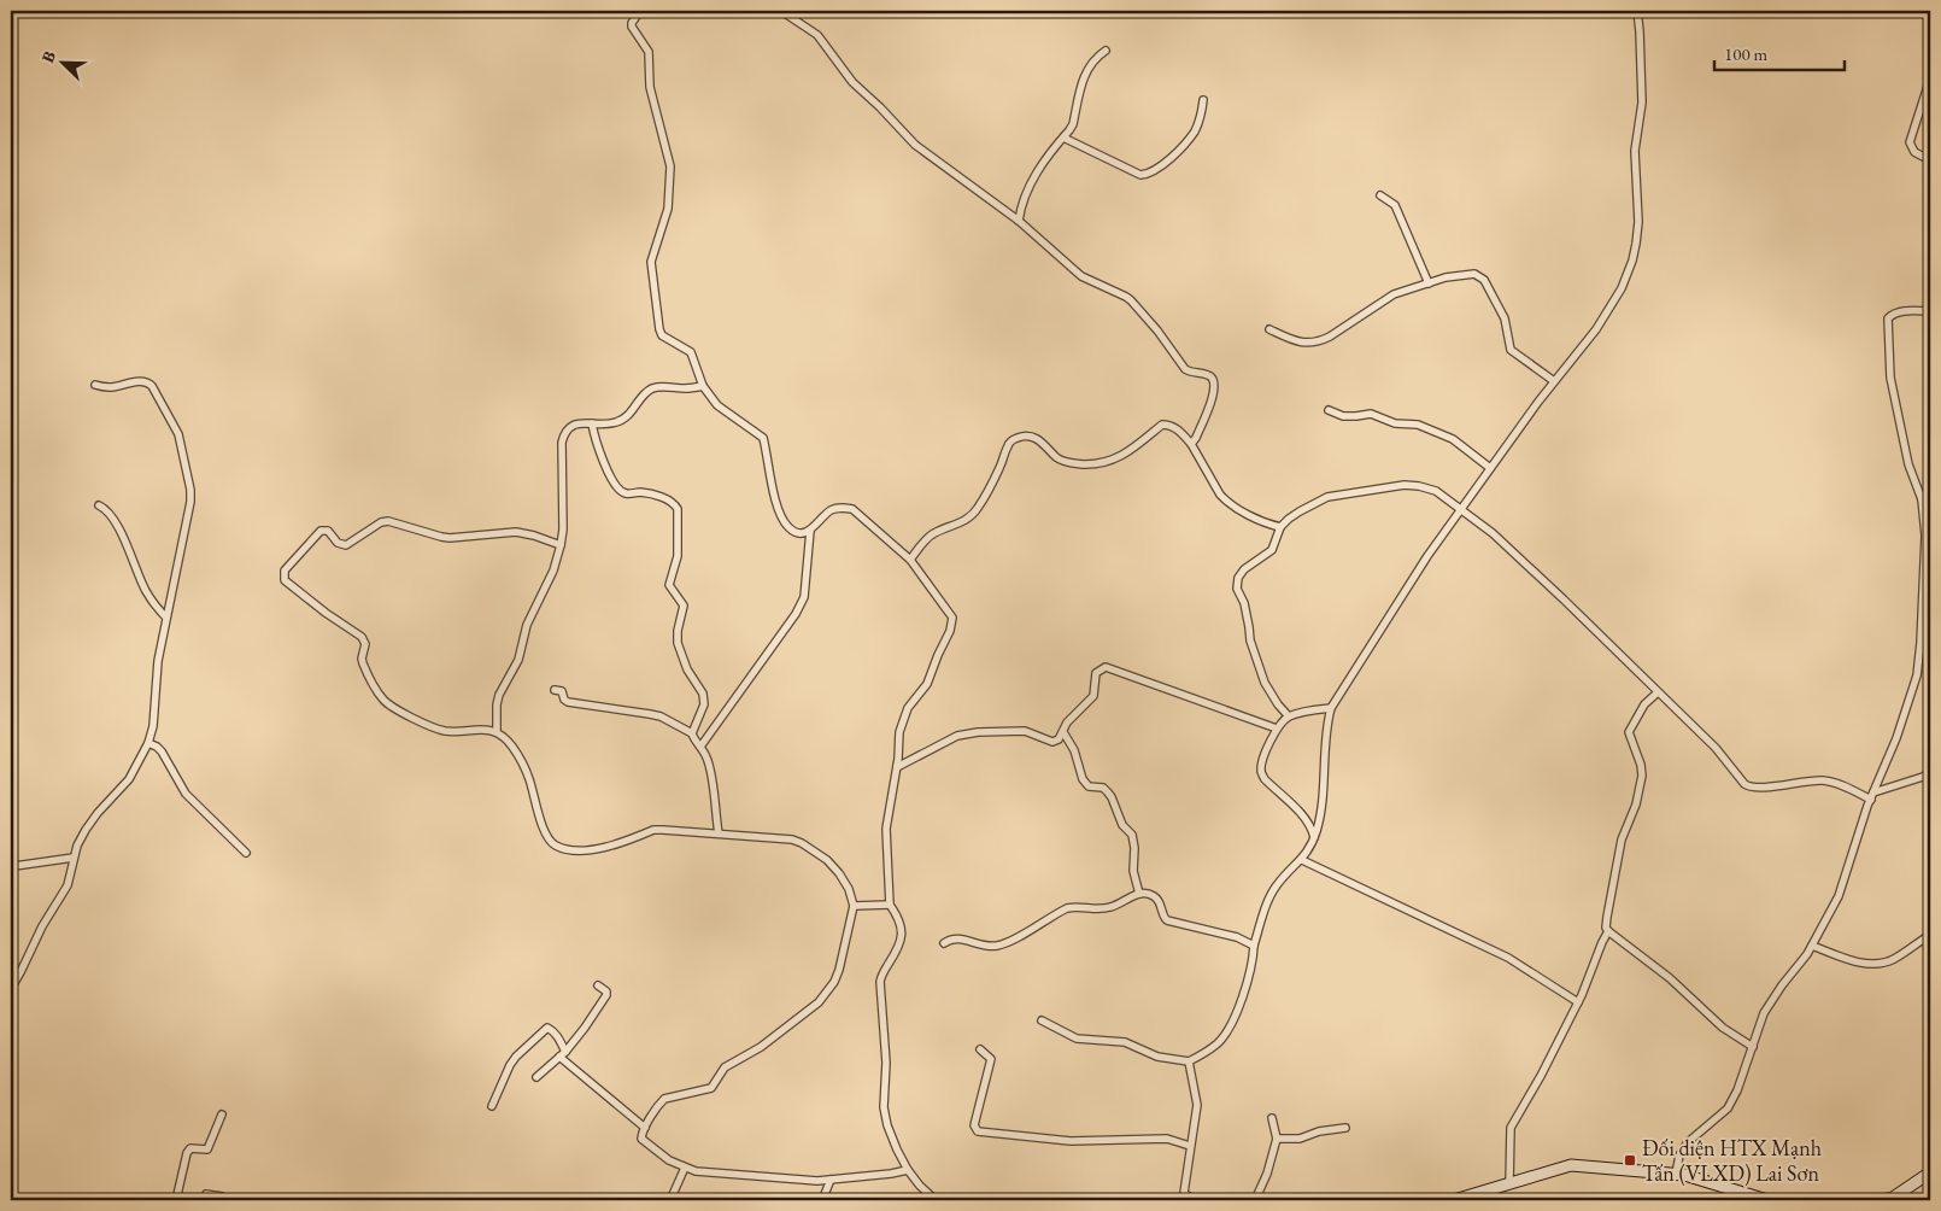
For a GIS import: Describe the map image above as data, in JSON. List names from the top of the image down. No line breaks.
{"places":{"transit":["Đối diện HTX Mạnh Tấn (VLXD) Lai Sơn"]},"scale_bar":"100 m","north":"top left"}
